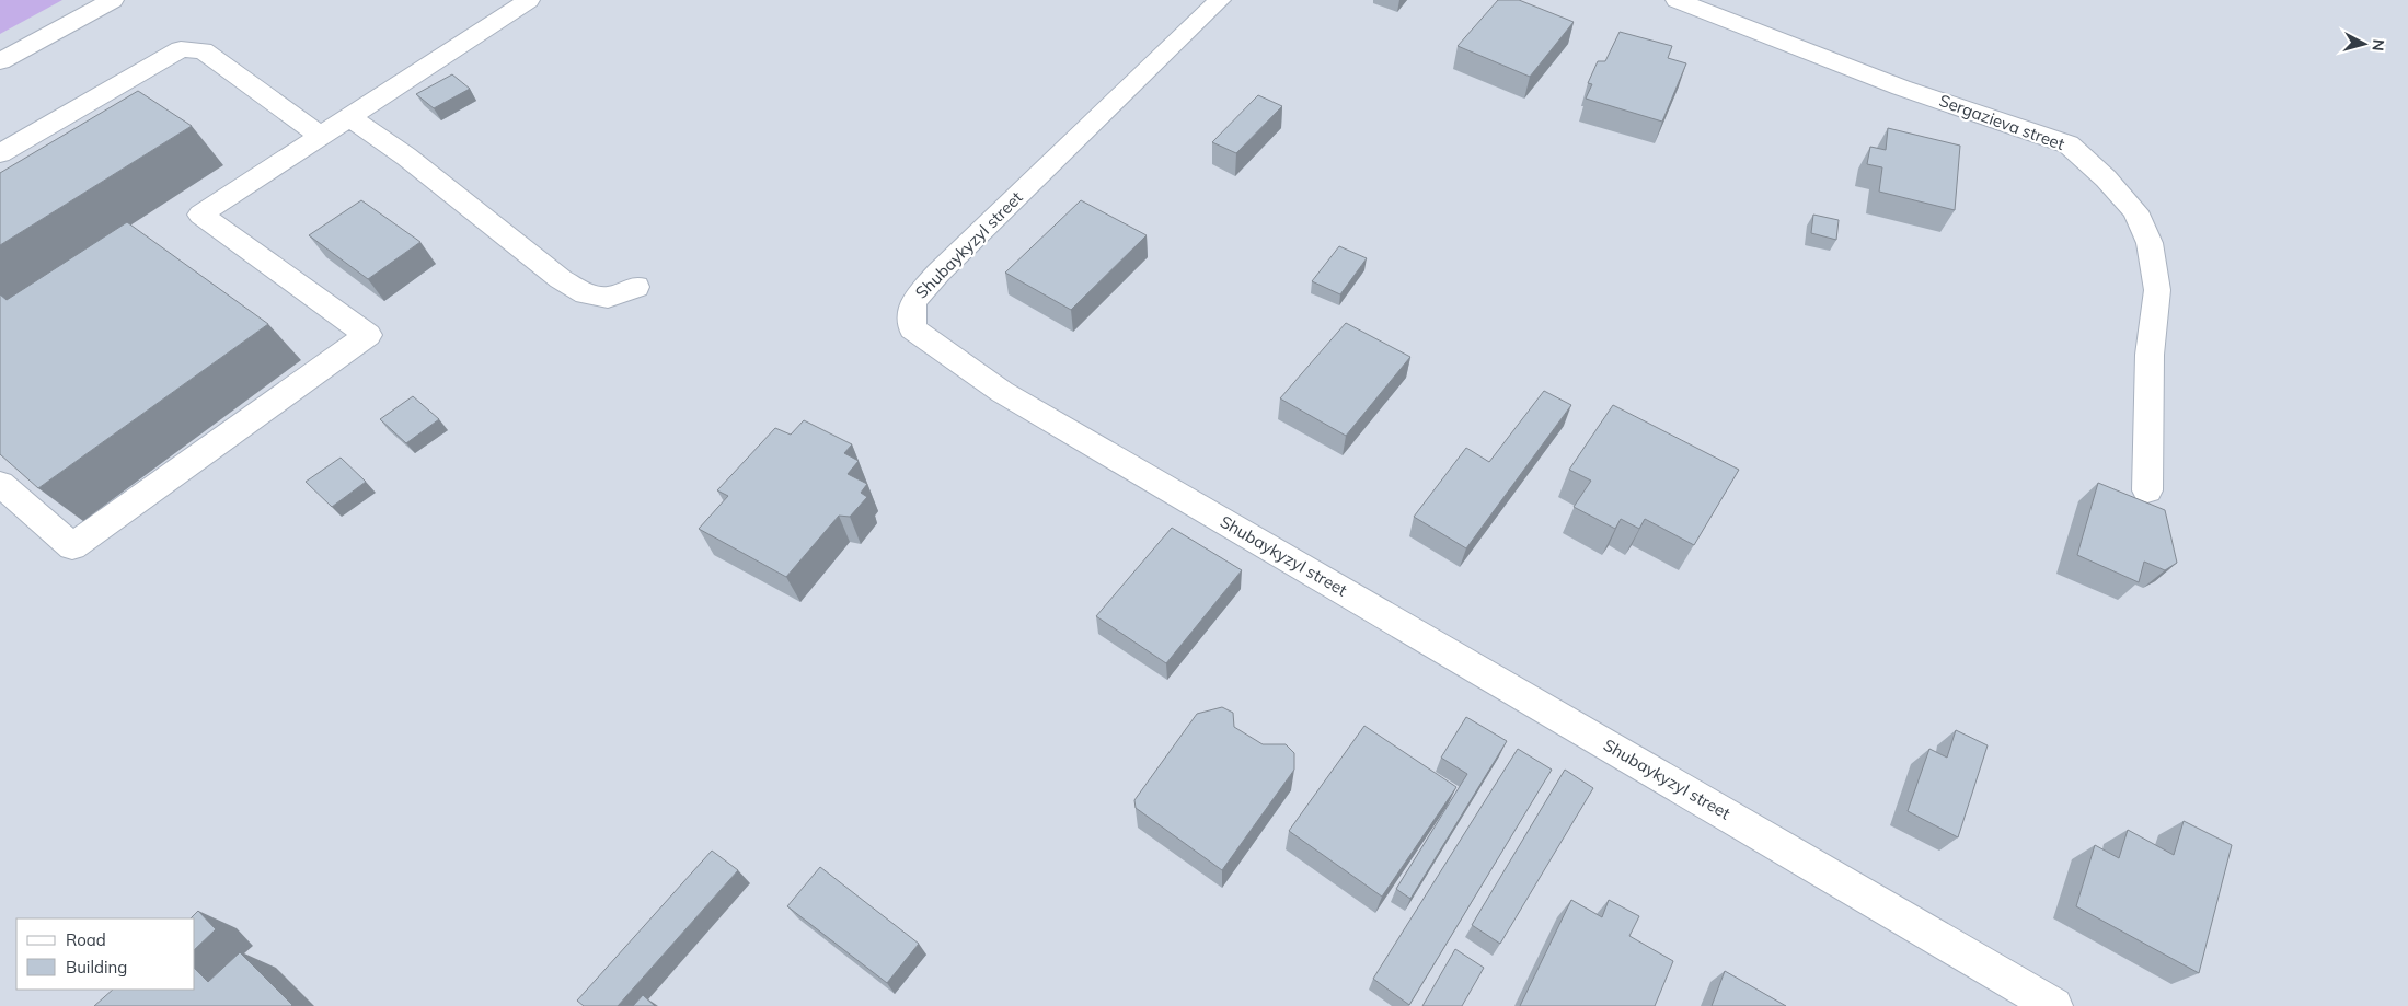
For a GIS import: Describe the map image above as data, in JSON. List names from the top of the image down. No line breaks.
{"streets":{"street":["Sergazieva street","Shubaykyzyl street"]},"legend":["Road","Building"],"north":"right"}
